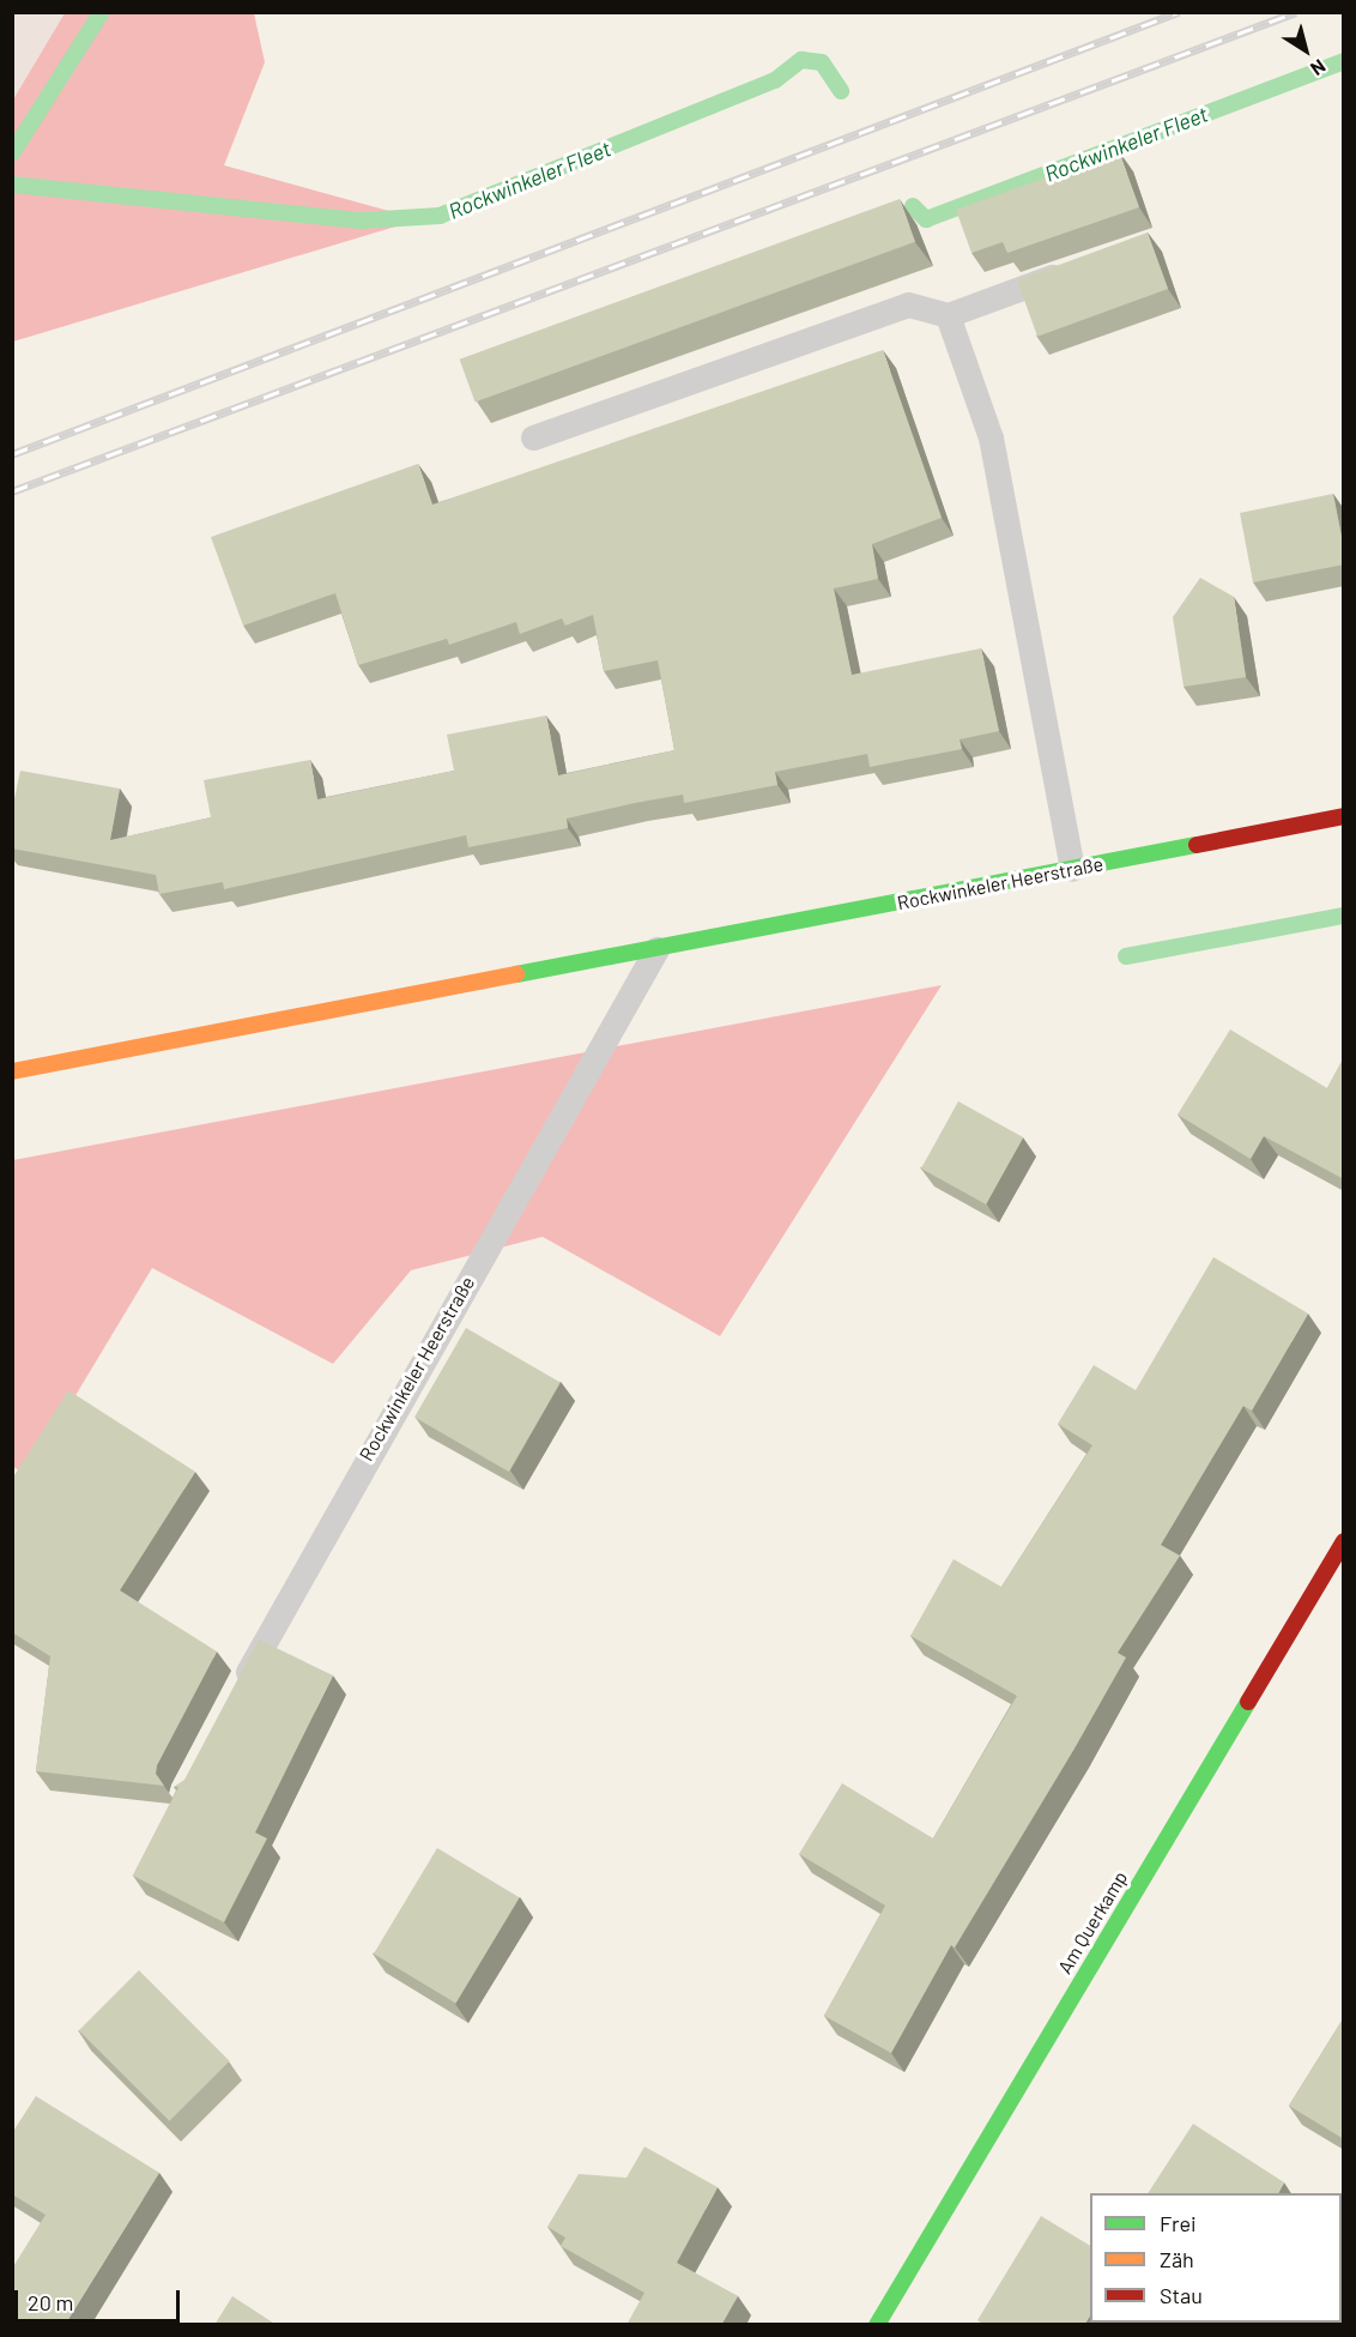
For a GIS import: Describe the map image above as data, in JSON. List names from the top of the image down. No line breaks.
{"streets":{"main road":["Rockwinkeler Heerstraße","Am Querkamp"]},"water":["Rockwinkeler Fleet"],"legend":["Frei","Zäh","Stau"],"scale_bar":"20 m","north":"bottom right"}
